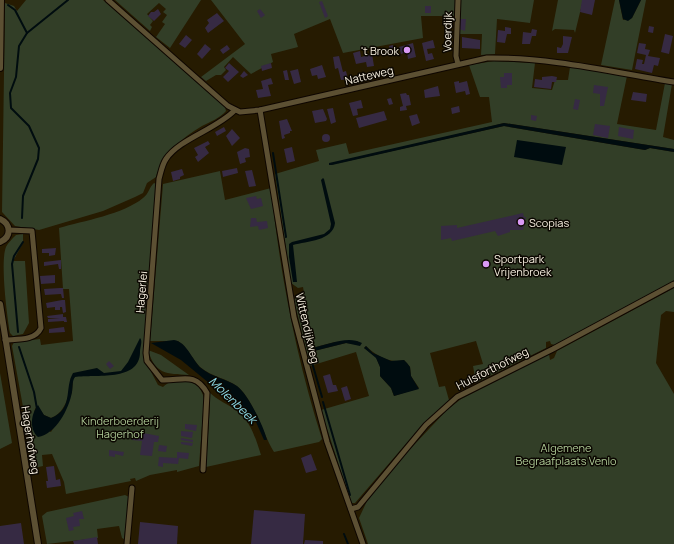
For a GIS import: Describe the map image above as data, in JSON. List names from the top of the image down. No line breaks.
{"streets":{"street":["Voerdijk","Natteweg","Hagerlei","Wittendijkweg","Hulsforthofweg","Hagerhofweg"]},"crossings":[["Voerdijk","Natteweg"],["Natteweg","Hagerlei"],["Natteweg","Wittendijkweg"],["Wittendijkweg","Hulsforthofweg"]],"water":["Molenbeek"],"parks":["Kinderboerderij Hagerhof","Algemene Begraafplaats Venlo"],"places":["'t Brook","Scopias","Sportpark Vrijenbroek"]}
